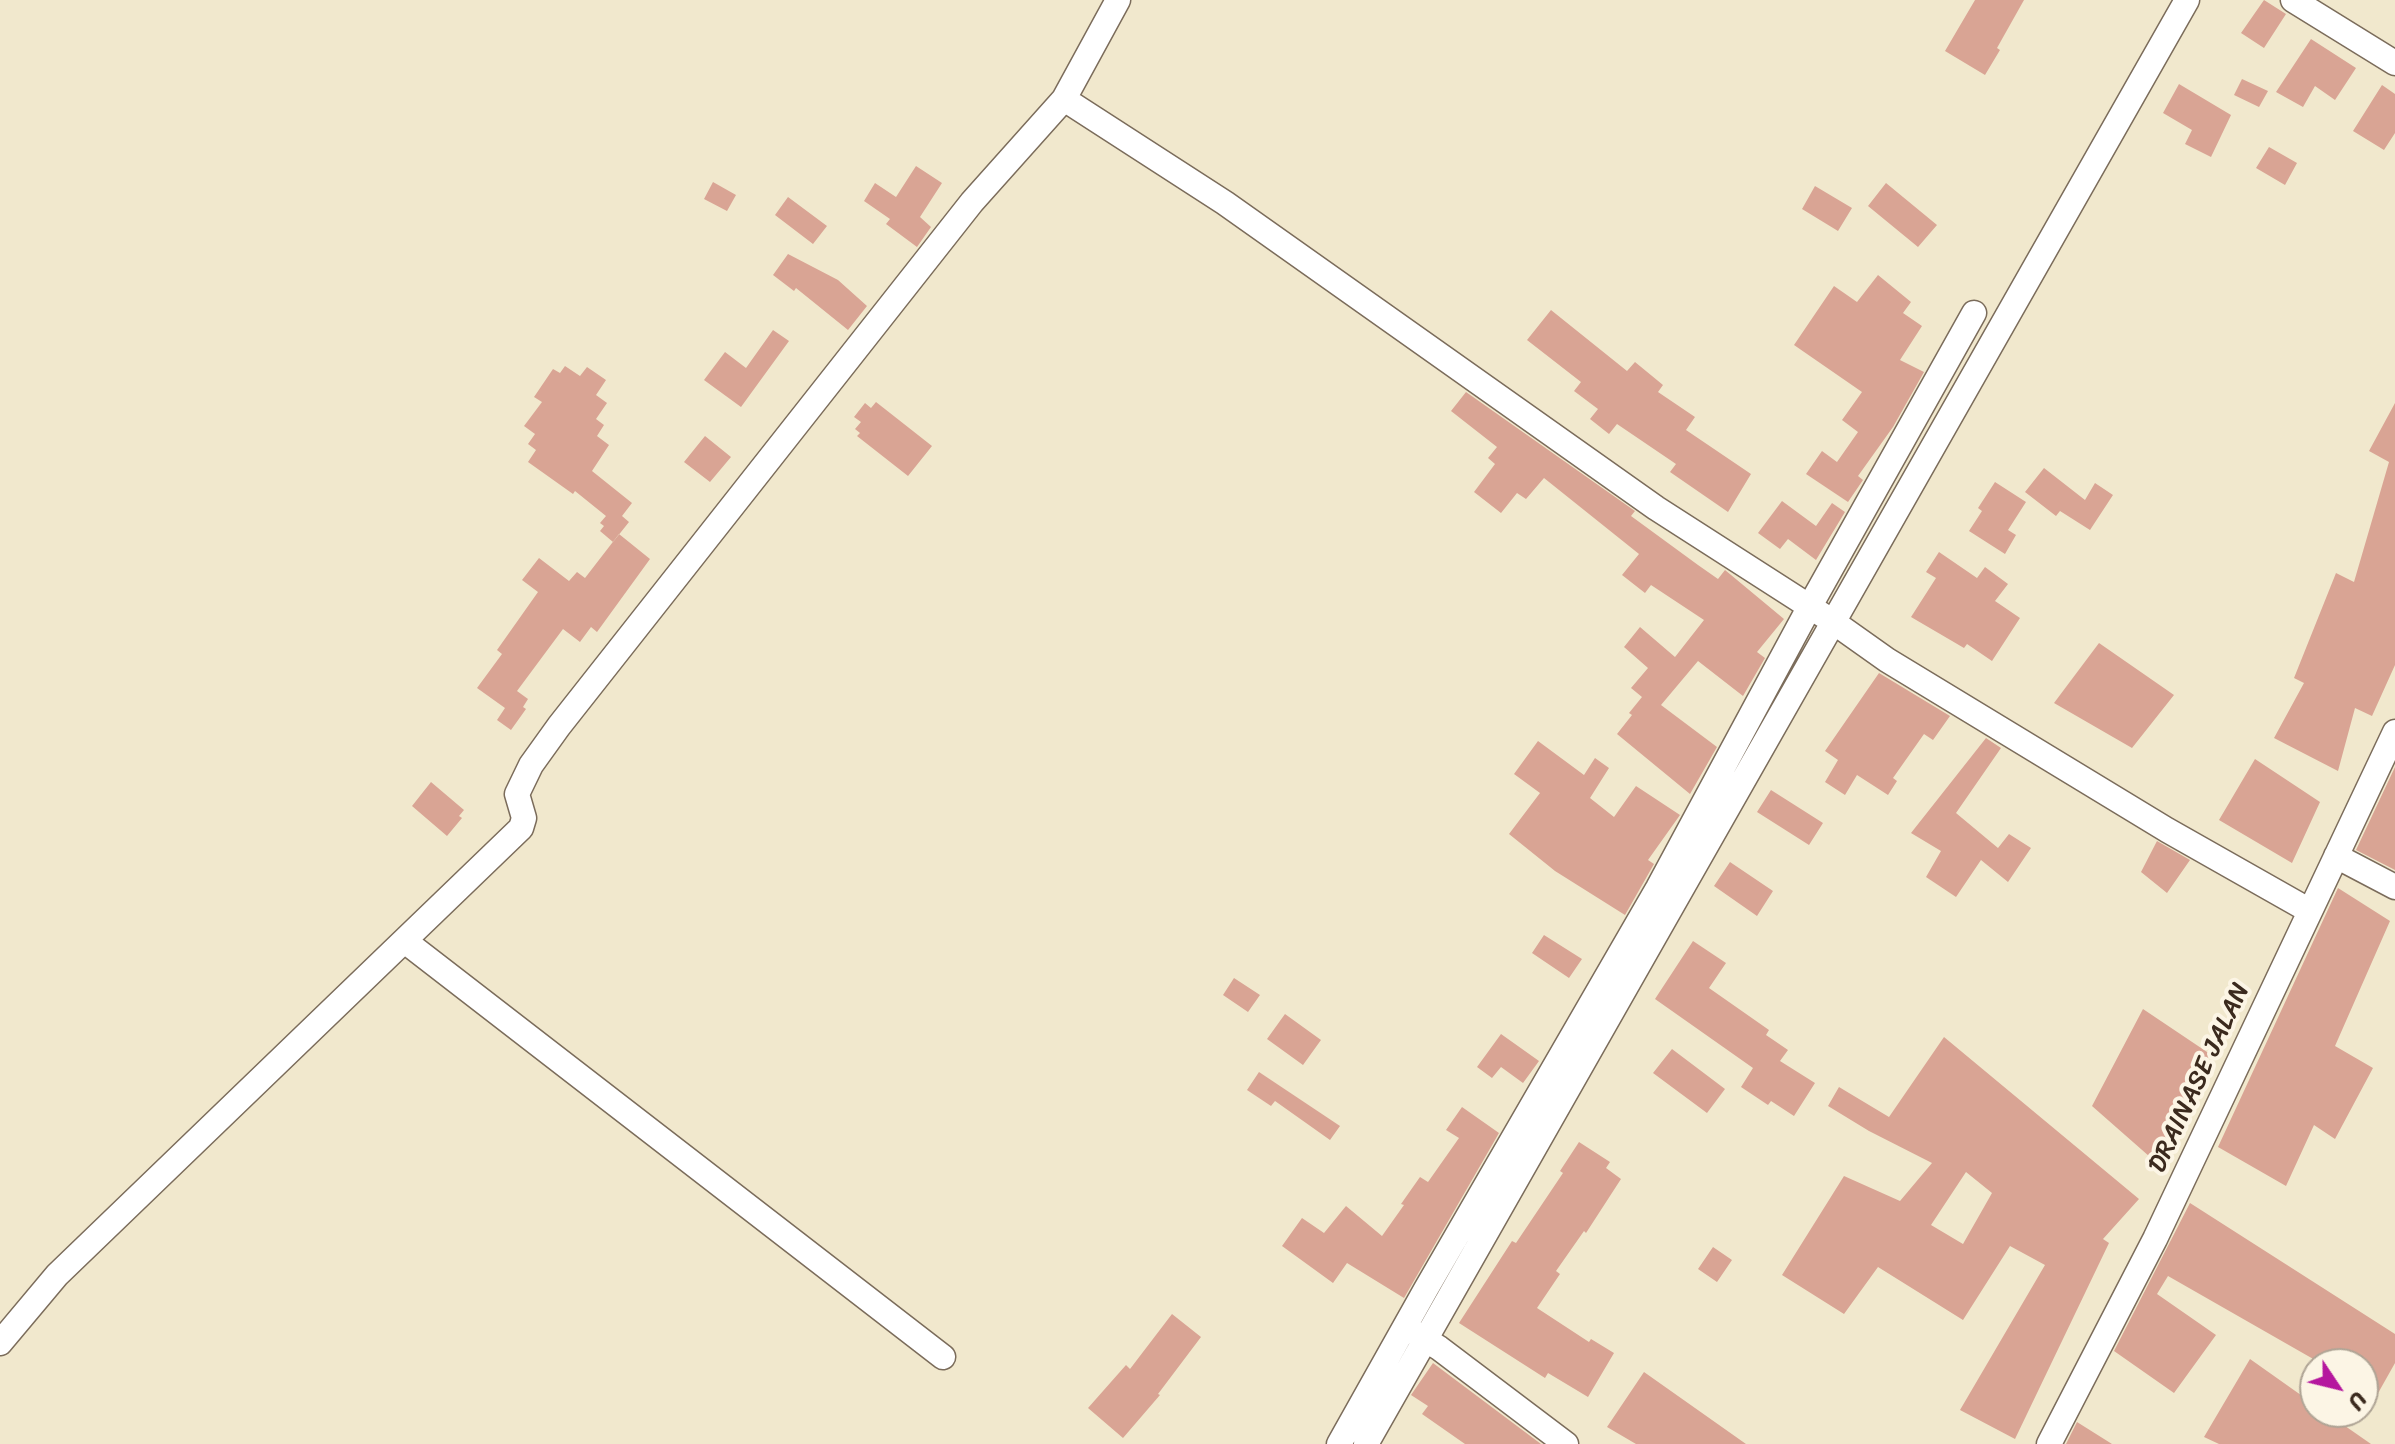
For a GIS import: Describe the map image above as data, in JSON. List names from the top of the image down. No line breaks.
{"streets":{"street":["DRAINASE JALAN"]},"north":"bottom right"}
